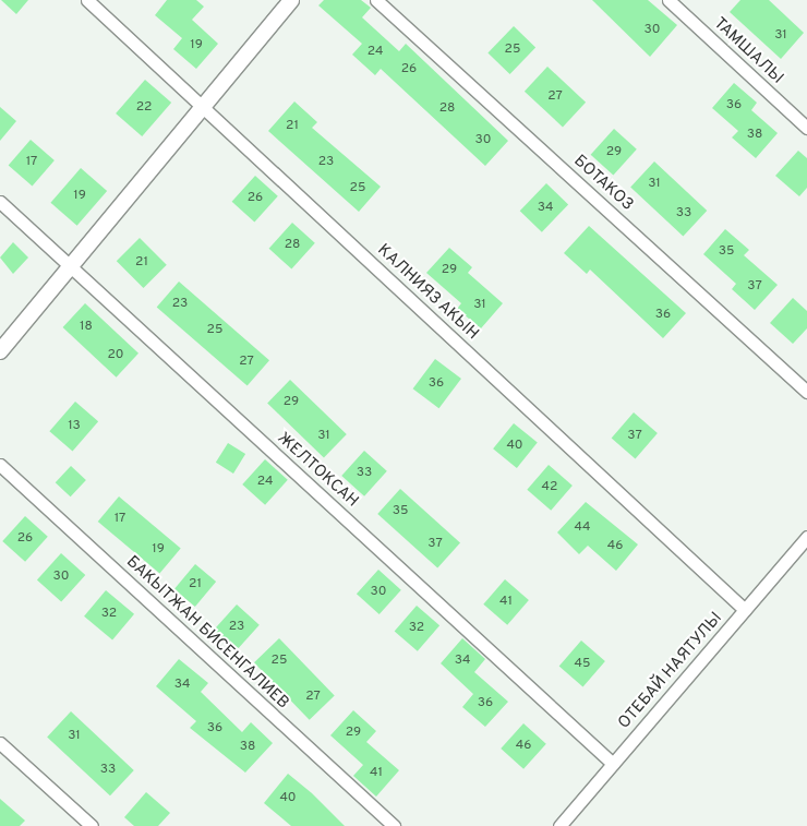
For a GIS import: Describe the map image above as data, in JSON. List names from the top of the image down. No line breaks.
{"streets":{"street":["ТАМШАЛЫ","БОТАКОЗ","КАЛНИЯЗ АКЫН","ЖЕЛТОКСАН","БАКЫТЖАН БИСЕНГАЛИЕВ","ОТЕБАЙ НАЯТУЛЫ"]},"crossings":[["КАЛНИЯЗ АКЫН","ОТЕБАЙ НАЯТУЛЫ"],["ЖЕЛТОКСАН","ОТЕБАЙ НАЯТУЛЫ"]],"house_numbers":["30","31","19","25","24","26","27","36","22","28","21","38","30","29","17","23","31","25","19","26","34","33","28","35","21","29","37","23","31","36","18","25","20","27","36","29","13","31","37","40","33","24","42","35","17","44","26","37","46","19","30","21","30","41","32","23","32","25","34","45","34","27","36","36","29","31","46","38","33","41","40"]}
